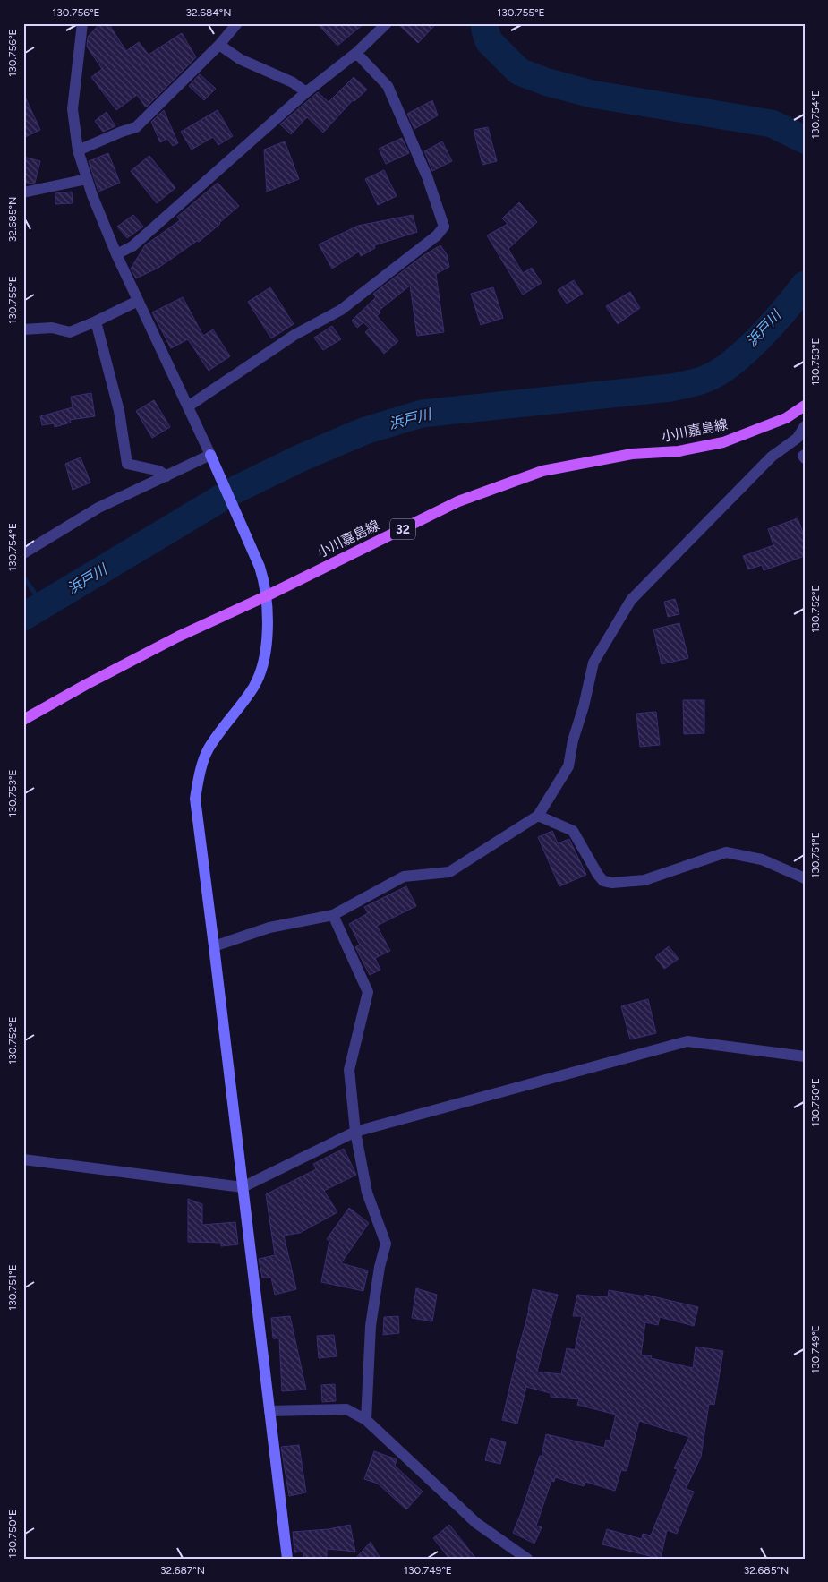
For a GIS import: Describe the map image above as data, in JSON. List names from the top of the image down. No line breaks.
{"streets":{"main road":["小川嘉島線","32"]},"water":["浜戸川"],"coordinates":["130.756°E","32.684°N","130.755°E","130.754°E","32.685°N","130.753°E","130.752°E","130.751°E","130.750°E","130.749°E","32.687°N"]}
